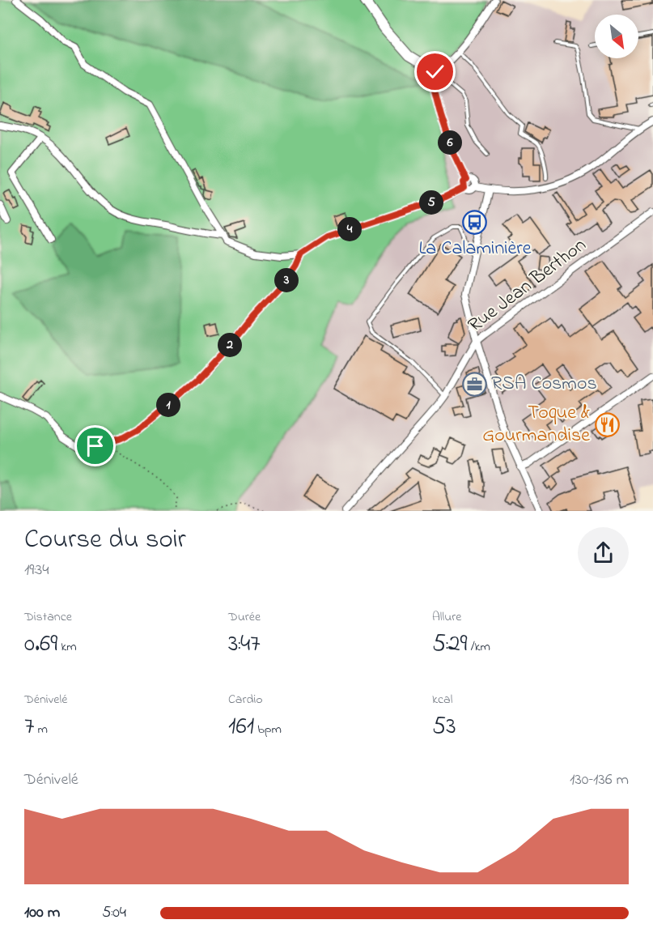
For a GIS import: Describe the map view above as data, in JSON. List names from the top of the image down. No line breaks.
{"streets":{"street":["Rue Jean Berthon"]},"places":{"bus stop":["La Calaminière"],"office":["RSA Cosmos"],"restaurant":["Toque & Gourmandise"]},"north":"bottom right","page":{"pins":["6","5","4","3","2","1"],"heading":["Course du soir","19:34"],"stats":[["Distance","0.69 km"],["Durée","3:47"],["Allure","5:29 /km"],["Dénivelé","7 m"],["Cardio","161 bpm"],["kcal","53"]],"chart":["Dénivelé","130–136 m"],"list":[{"name":"100 m","note":"5:04"}]}}
